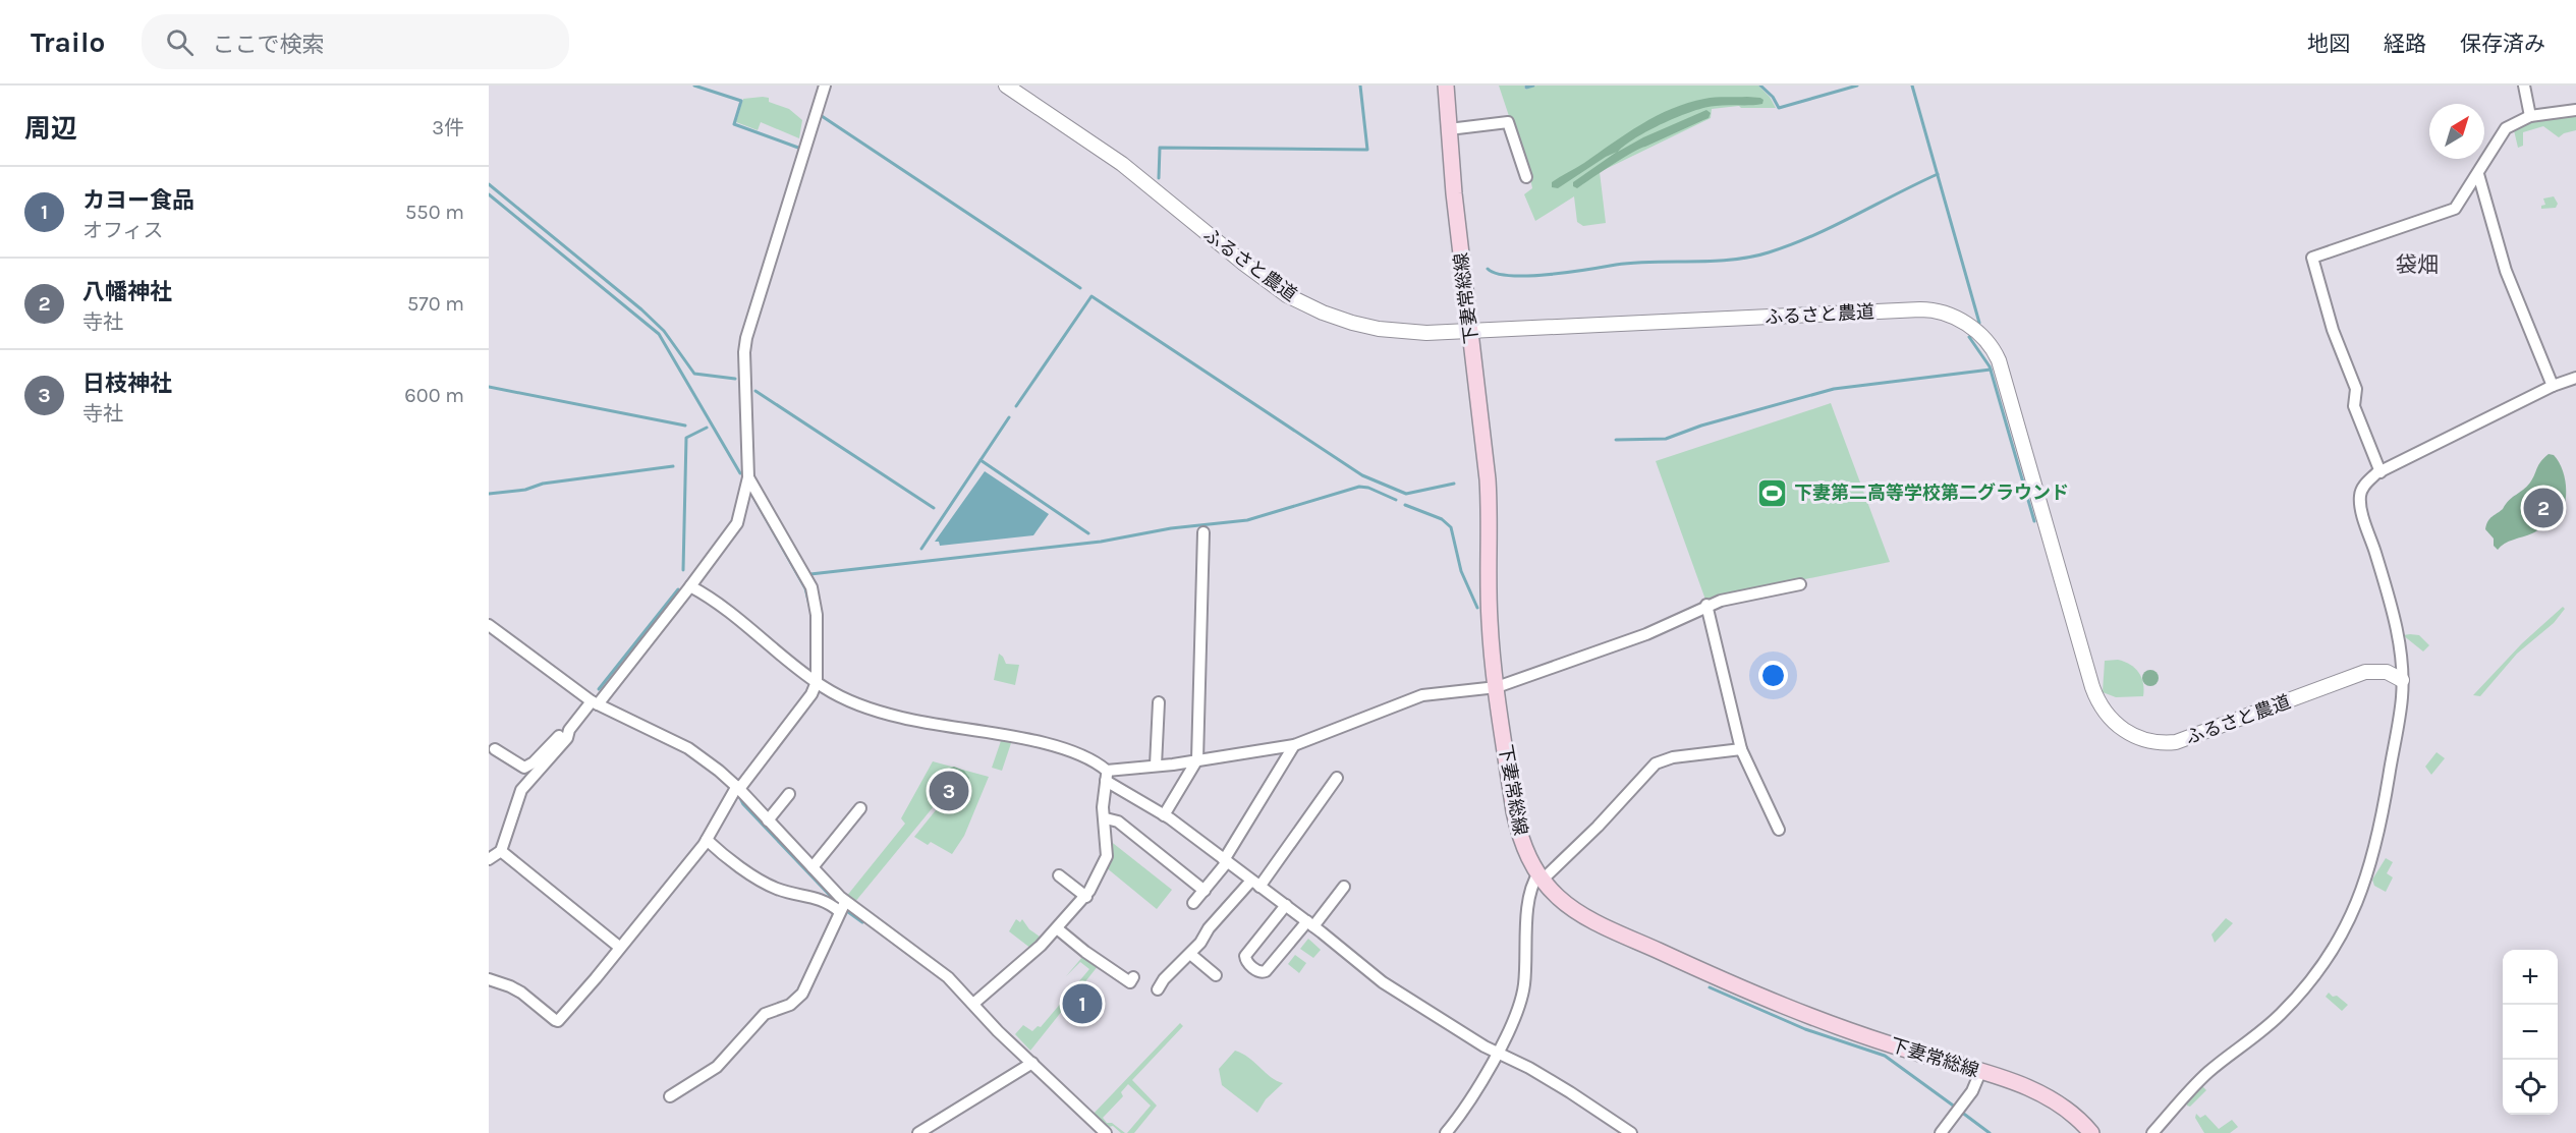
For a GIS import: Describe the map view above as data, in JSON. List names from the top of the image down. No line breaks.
{"streets":{"main road":["下妻常総線"],"street":["ふるさと農道"]},"crossings":[["ふるさと農道","下妻常総線"]],"districts":["袋畑"],"places":{"sports":["下妻第二高等学校第二グラウンド"]},"north":"top right","page":{"header":"Trailo","search":"ここで検索","nav":["地図","経路","保存済み"],"heading":["周辺","3件"],"list":[{"mark":"1","name":"カヨー食品","note":"オフィス","value":"550 m"},{"mark":"2","name":"八幡神社","note":"寺社","value":"570 m"},{"mark":"3","name":"日枝神社","note":"寺社","value":"600 m"}],"pins":["2","3","1"],"map_buttons":["+","−"]}}
